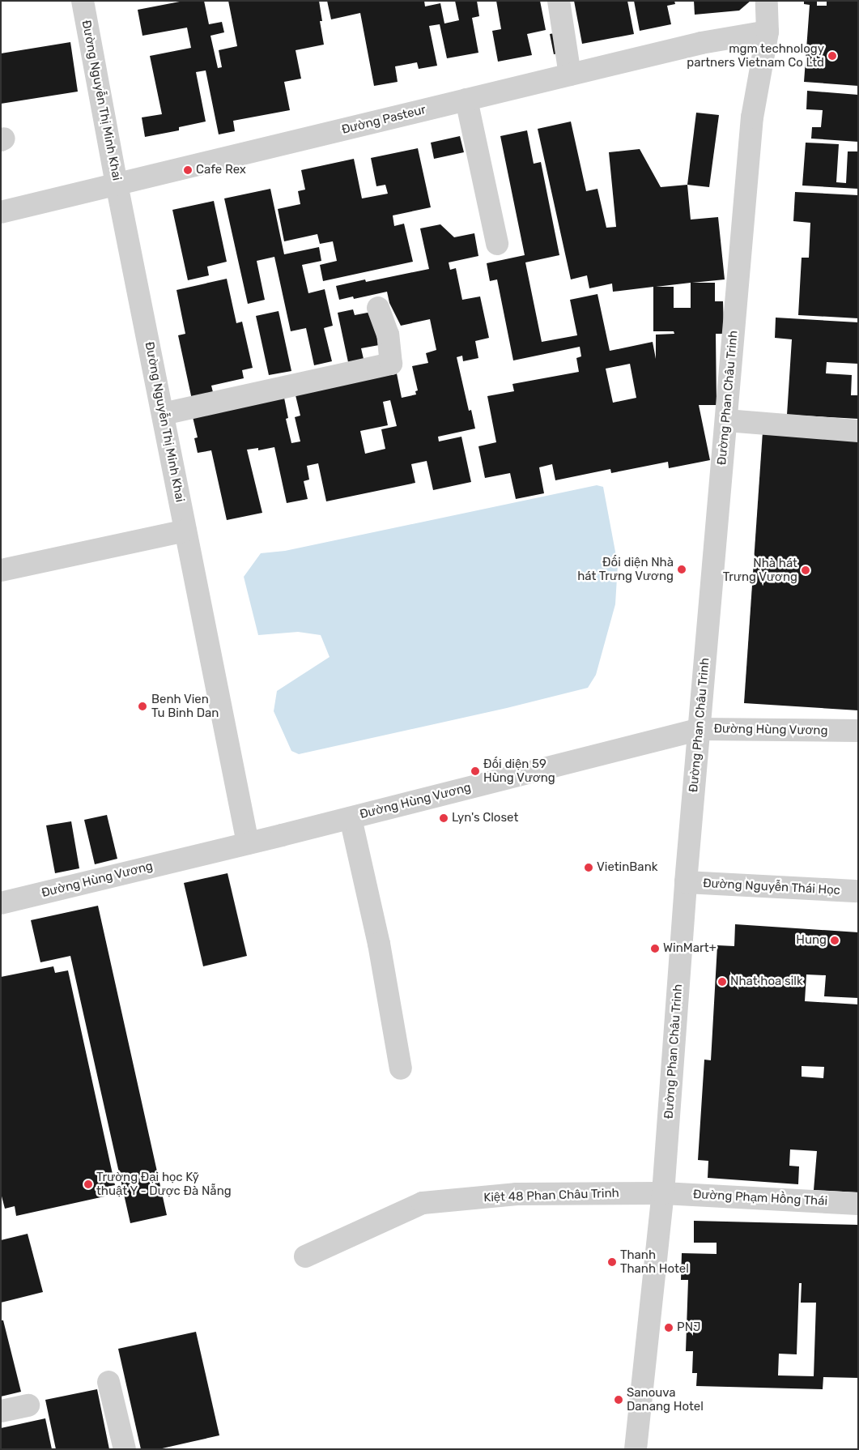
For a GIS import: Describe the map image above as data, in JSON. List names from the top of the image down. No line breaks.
{"streets":{"street":["Đường Nguyễn Thị Minh Khai","Đường Pasteur","Đường Phan Châu Trinh","Đường Hùng Vương","Đường Nguyễn Thái Học","Kiệt 48 Phan Châu Trinh","Đường Phạm Hồng Thái"]},"crossings":[["Đường Nguyễn Thị Minh Khai","Đường Pasteur"],["Đường Nguyễn Thị Minh Khai","Đường Hùng Vương"],["Đường Pasteur","Đường Phan Châu Trinh"],["Đường Phan Châu Trinh","Đường Hùng Vương"],["Đường Phan Châu Trinh","Đường Nguyễn Thái Học"],["Đường Phan Châu Trinh","Kiệt 48 Phan Châu Trinh"],["Đường Phan Châu Trinh","Đường Phạm Hồng Thái"],["Kiệt 48 Phan Châu Trinh","Đường Phạm Hồng Thái"]],"places":["mgm technology partners Vietnam Co Ltd","Cafe Rex","Đối diện Nhà hát Trưng Vương","Nhà hát Trưng Vương","Benh Vien Tu Binh Dan","Đối diện 59 Hùng Vương","Lyn's Closet","VietinBank","Hung","WinMart+","Nhat hoa silk","Trường Đại học Kỹ thuật Y - Dược Đà Nẵng","Thanh Thanh Hotel","PNJ","Sanouva Danang Hotel"]}
